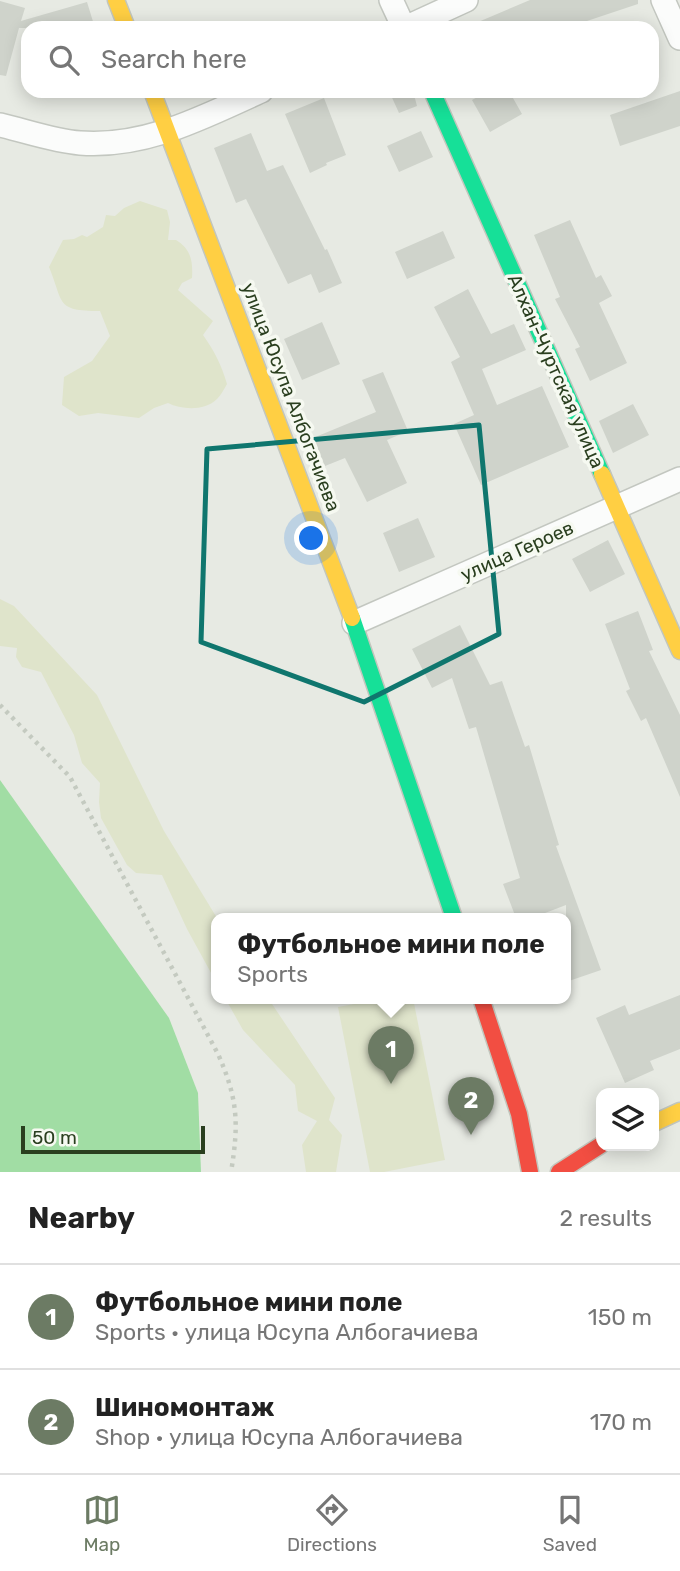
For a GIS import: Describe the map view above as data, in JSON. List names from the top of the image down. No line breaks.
{"streets":{"street":["Алхан-Чуртская улица","улица Юсупа Албогачиева","улица Героев"]},"crossings":[["Алхан-Чуртская улица","улица Героев"],["улица Юсупа Албогачиева","улица Героев"]],"scale_bar":"50 m","page":{"search":"Search here","popup":["Футбольное мини поле","Sports"],"pins":["1","2"],"scale":"50 m","heading":["Nearby","2 results"],"list":[{"mark":"1","name":"Футбольное мини поле","note":"Sports · улица Юсупа Албогачиева","value":"150 m"},{"mark":"2","name":"Шиномонтаж","note":"Shop · улица Юсупа Албогачиева","value":"170 m"}],"nav":["Map","Directions","Saved"]}}
